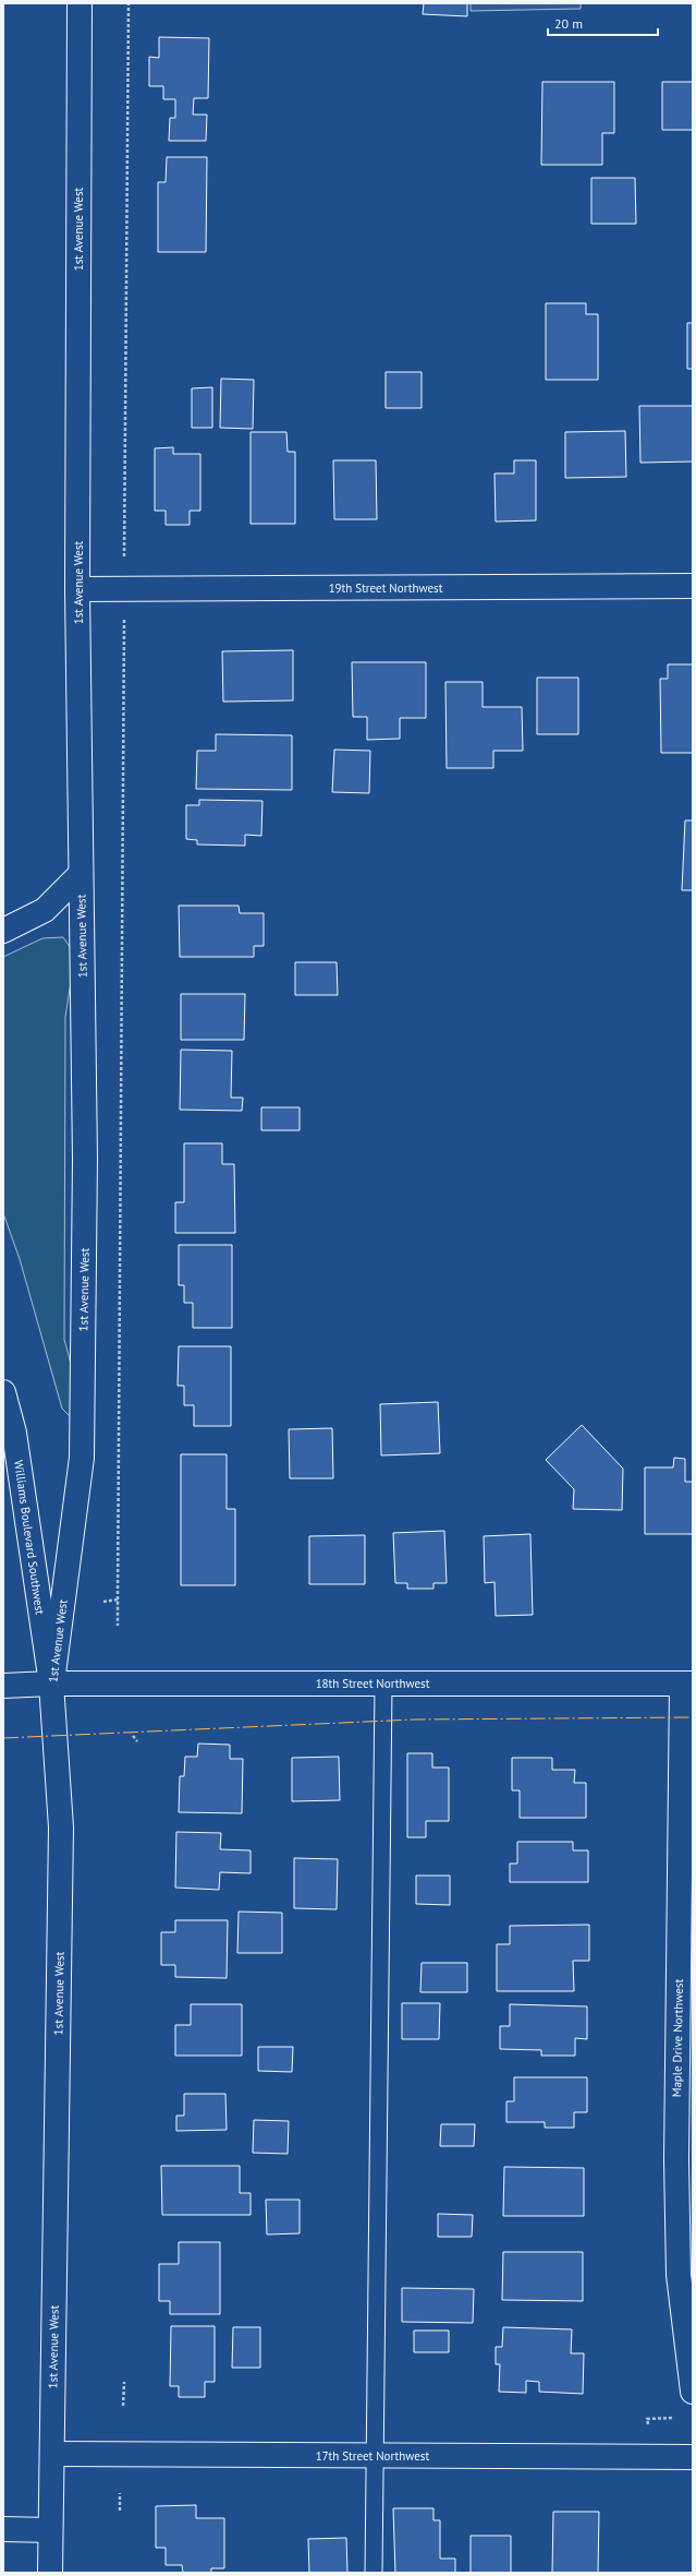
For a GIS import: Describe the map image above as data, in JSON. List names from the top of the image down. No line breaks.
{"streets":{"street":["1st Avenue West","19th Street Northwest","Williams Boulevard Southwest","18th Street Northwest","Maple Drive Northwest","17th Street Northwest"]},"crossings":[["1st Avenue West","19th Street Northwest"],["1st Avenue West","Williams Boulevard Southwest"],["1st Avenue West","18th Street Northwest"],["1st Avenue West","17th Street Northwest"],["Williams Boulevard Southwest","18th Street Northwest"],["18th Street Northwest","Maple Drive Northwest"]],"scale_bar":"20 m"}
